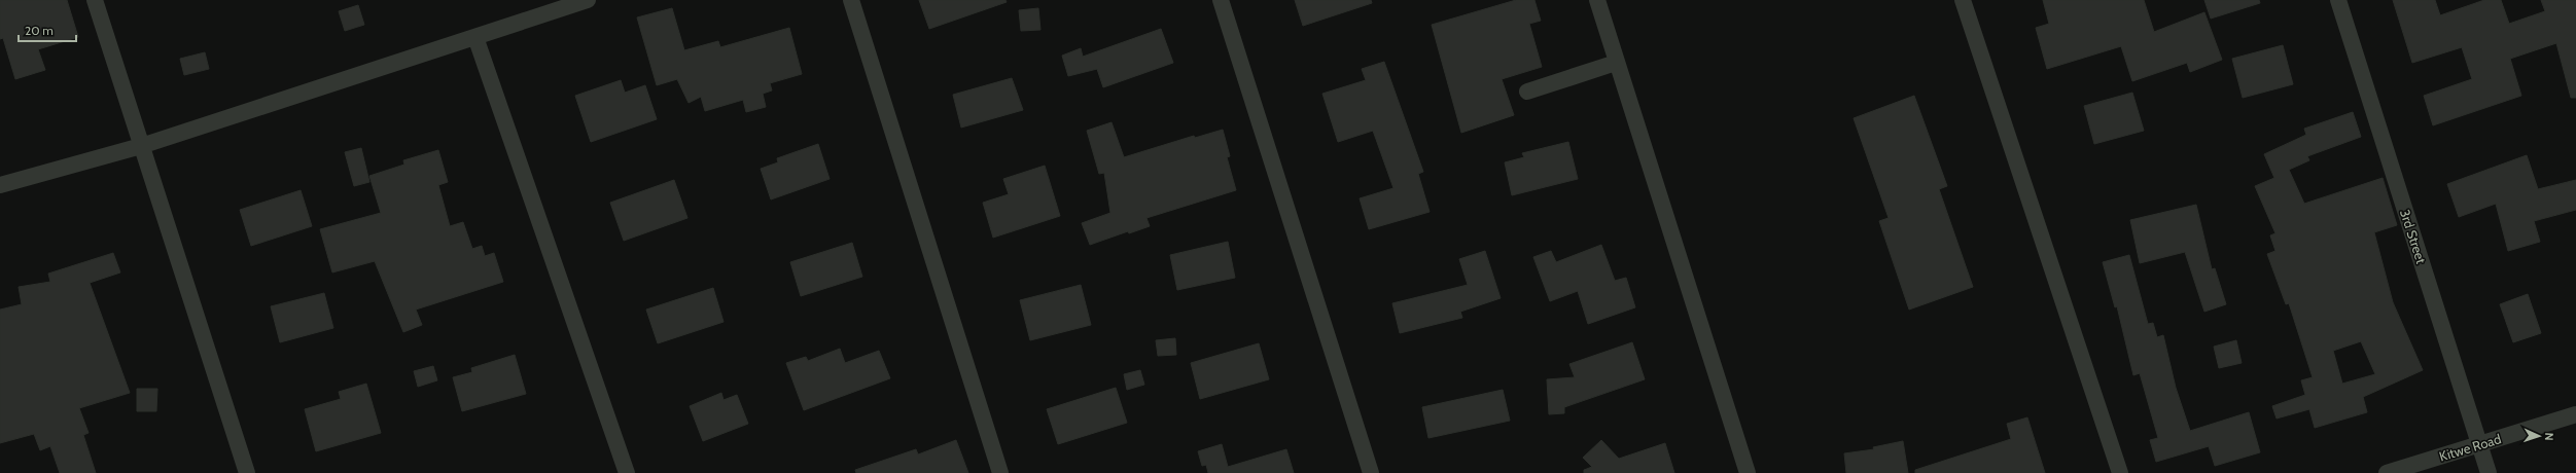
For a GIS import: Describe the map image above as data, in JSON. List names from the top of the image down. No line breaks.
{"streets":{"street":["3rd Street","Kitwe Road"]},"crossings":[["3rd Street","Kitwe Road"]],"scale_bar":"20 m","north":"right"}
